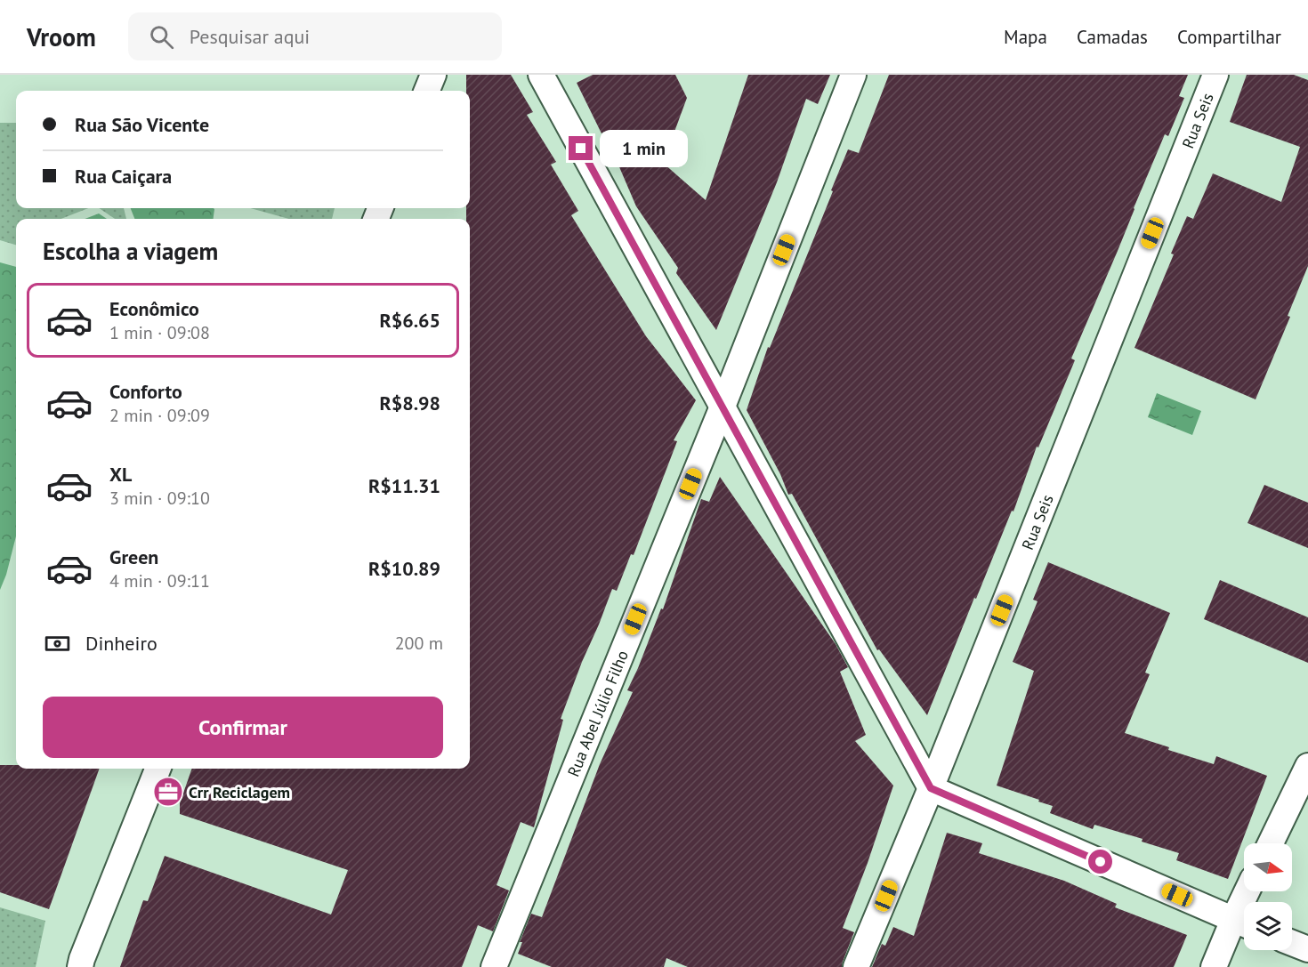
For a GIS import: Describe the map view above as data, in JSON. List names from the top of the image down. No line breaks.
{"streets":{"street":["Rua Seis","Rua Abel Júlio Filho"]},"places":{"office":["Crr Reciclagem"]},"north":"right","page":{"header":"Vroom","search":"Pesquisar aqui","nav":["Mapa","Camadas","Compartilhar"],"banner":["Rua São Vicente","Rua Caiçara"],"bubble":"1 min","heading":"Escolha a viagem","list":[{"name":"Econômico","note":"1 min · 09:08","value":"R$6.65"},{"name":"Conforto","note":"2 min · 09:09","value":"R$8.98"},{"name":"XL","note":"3 min · 09:10","value":"R$11.31"},{"name":"Green","note":"4 min · 09:11","value":"R$10.89"}],"pay":["Dinheiro","200 m"],"buttons":"Confirmar"}}
